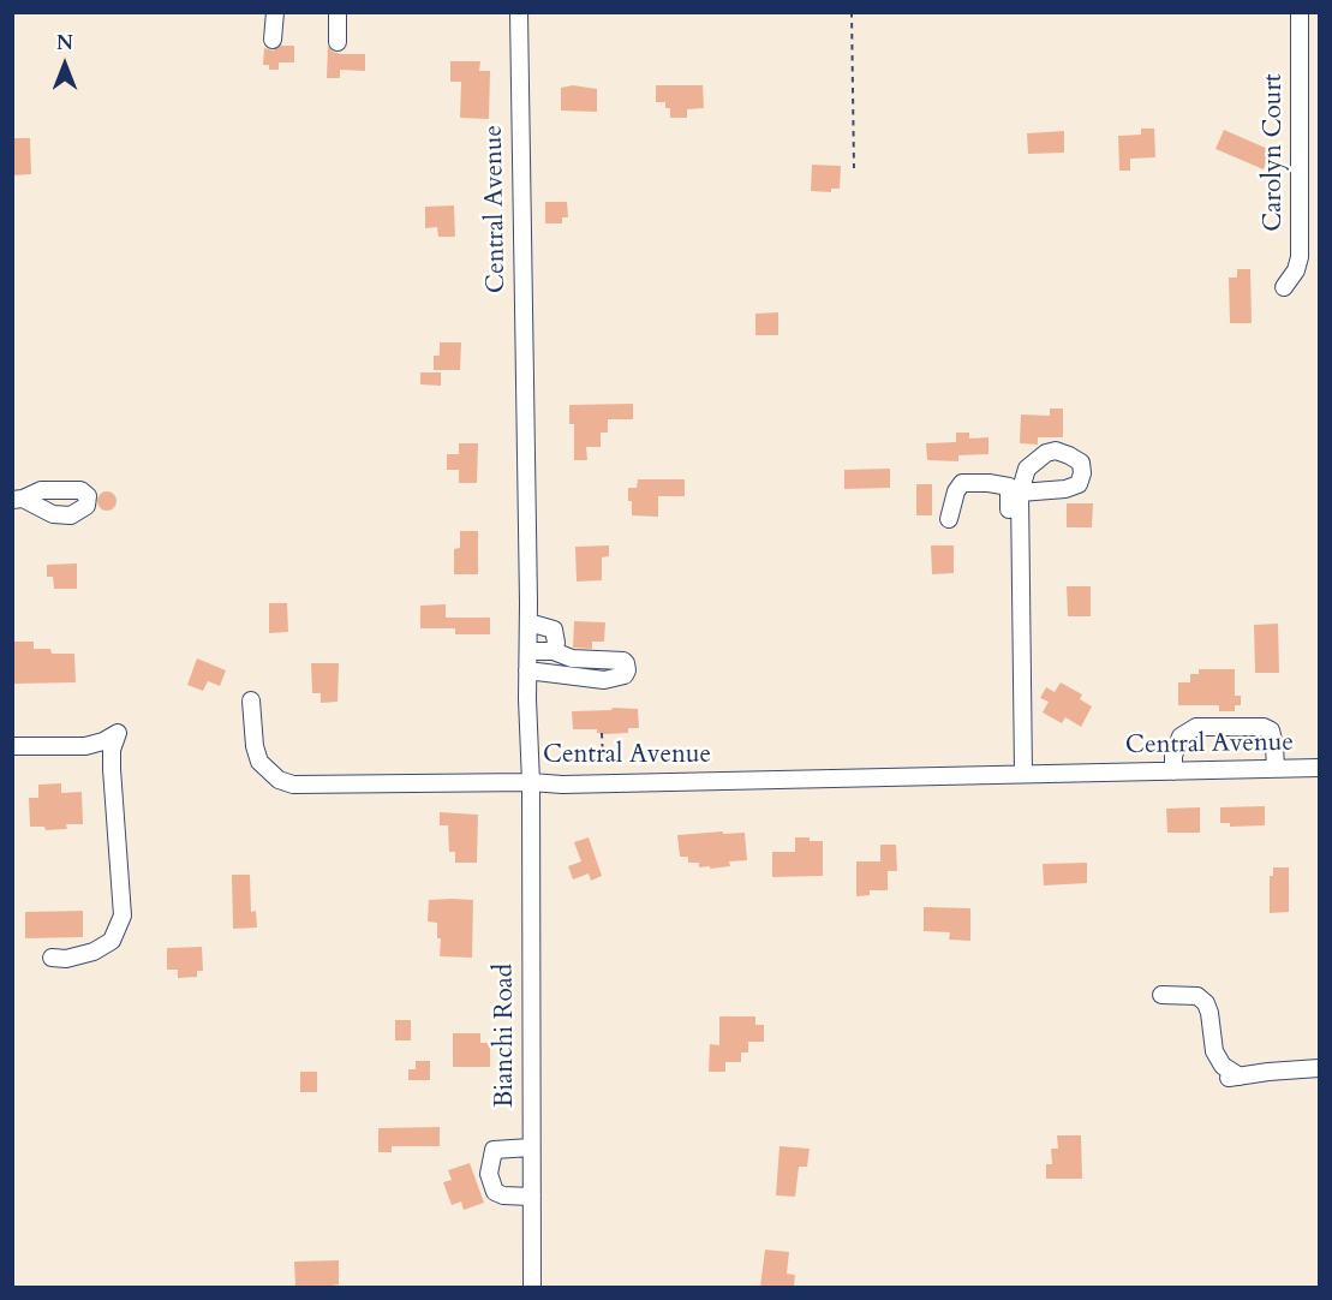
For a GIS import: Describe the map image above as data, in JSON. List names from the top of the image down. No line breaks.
{"streets":{"street":["Carolyn Court","Central Avenue","Bianchi Road"]},"crossings":[["Central Avenue","Bianchi Road"]],"north":"top"}
